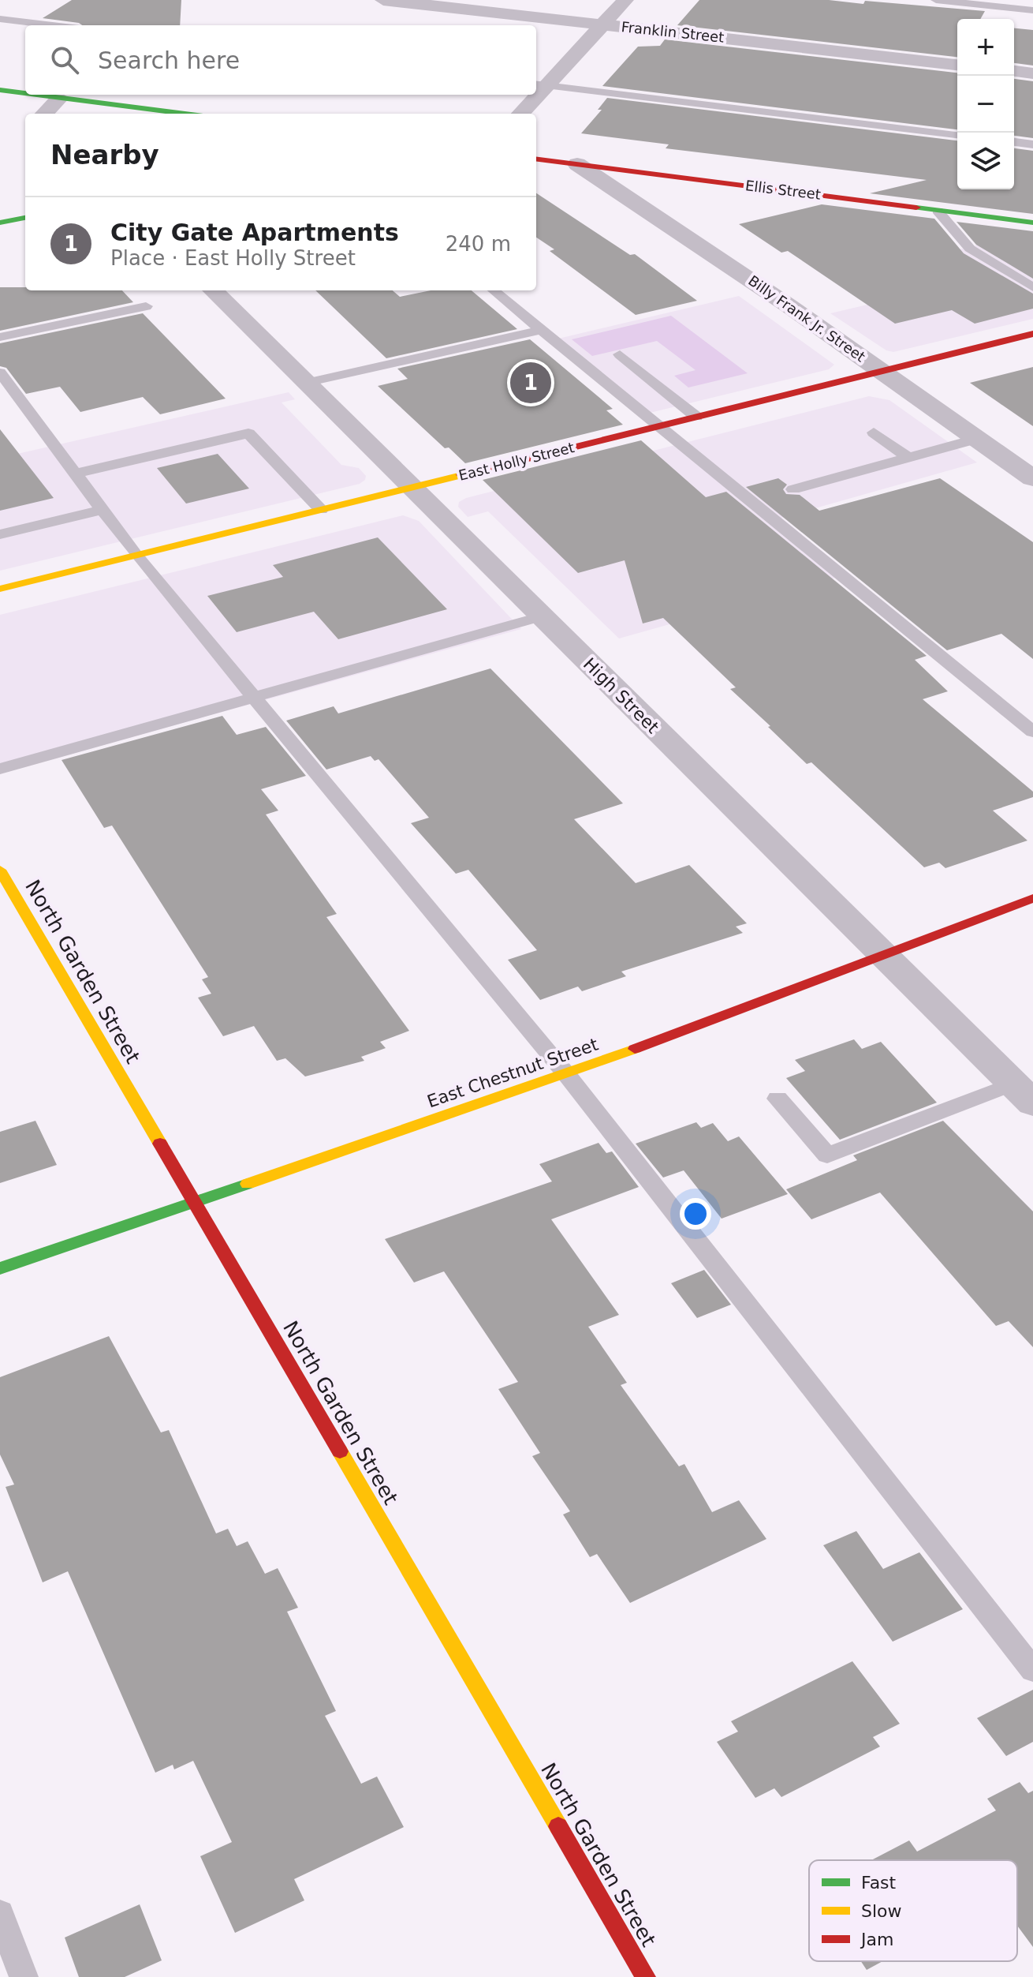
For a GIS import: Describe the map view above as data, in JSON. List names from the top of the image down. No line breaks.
{"streets":{"main road":["Ellis Street","East Holly Street","North Garden Street","East Chestnut Street"],"street":["Franklin Street","Billy Frank Jr. Street","High Street"]},"crossings":[["Ellis Street","Billy Frank Jr. Street"],["Billy Frank Jr. Street","East Holly Street"],["East Holly Street","High Street"],["High Street","East Chestnut Street"],["North Garden Street","East Chestnut Street"]],"legend":["Fast","Slow","Jam"],"page":{"map_buttons":["+","−"],"search":"Search here","heading":"Nearby","list":[{"mark":"1","name":"City Gate Apartments","note":"Place · East Holly Street","value":"240 m"}],"pins":"1"}}
